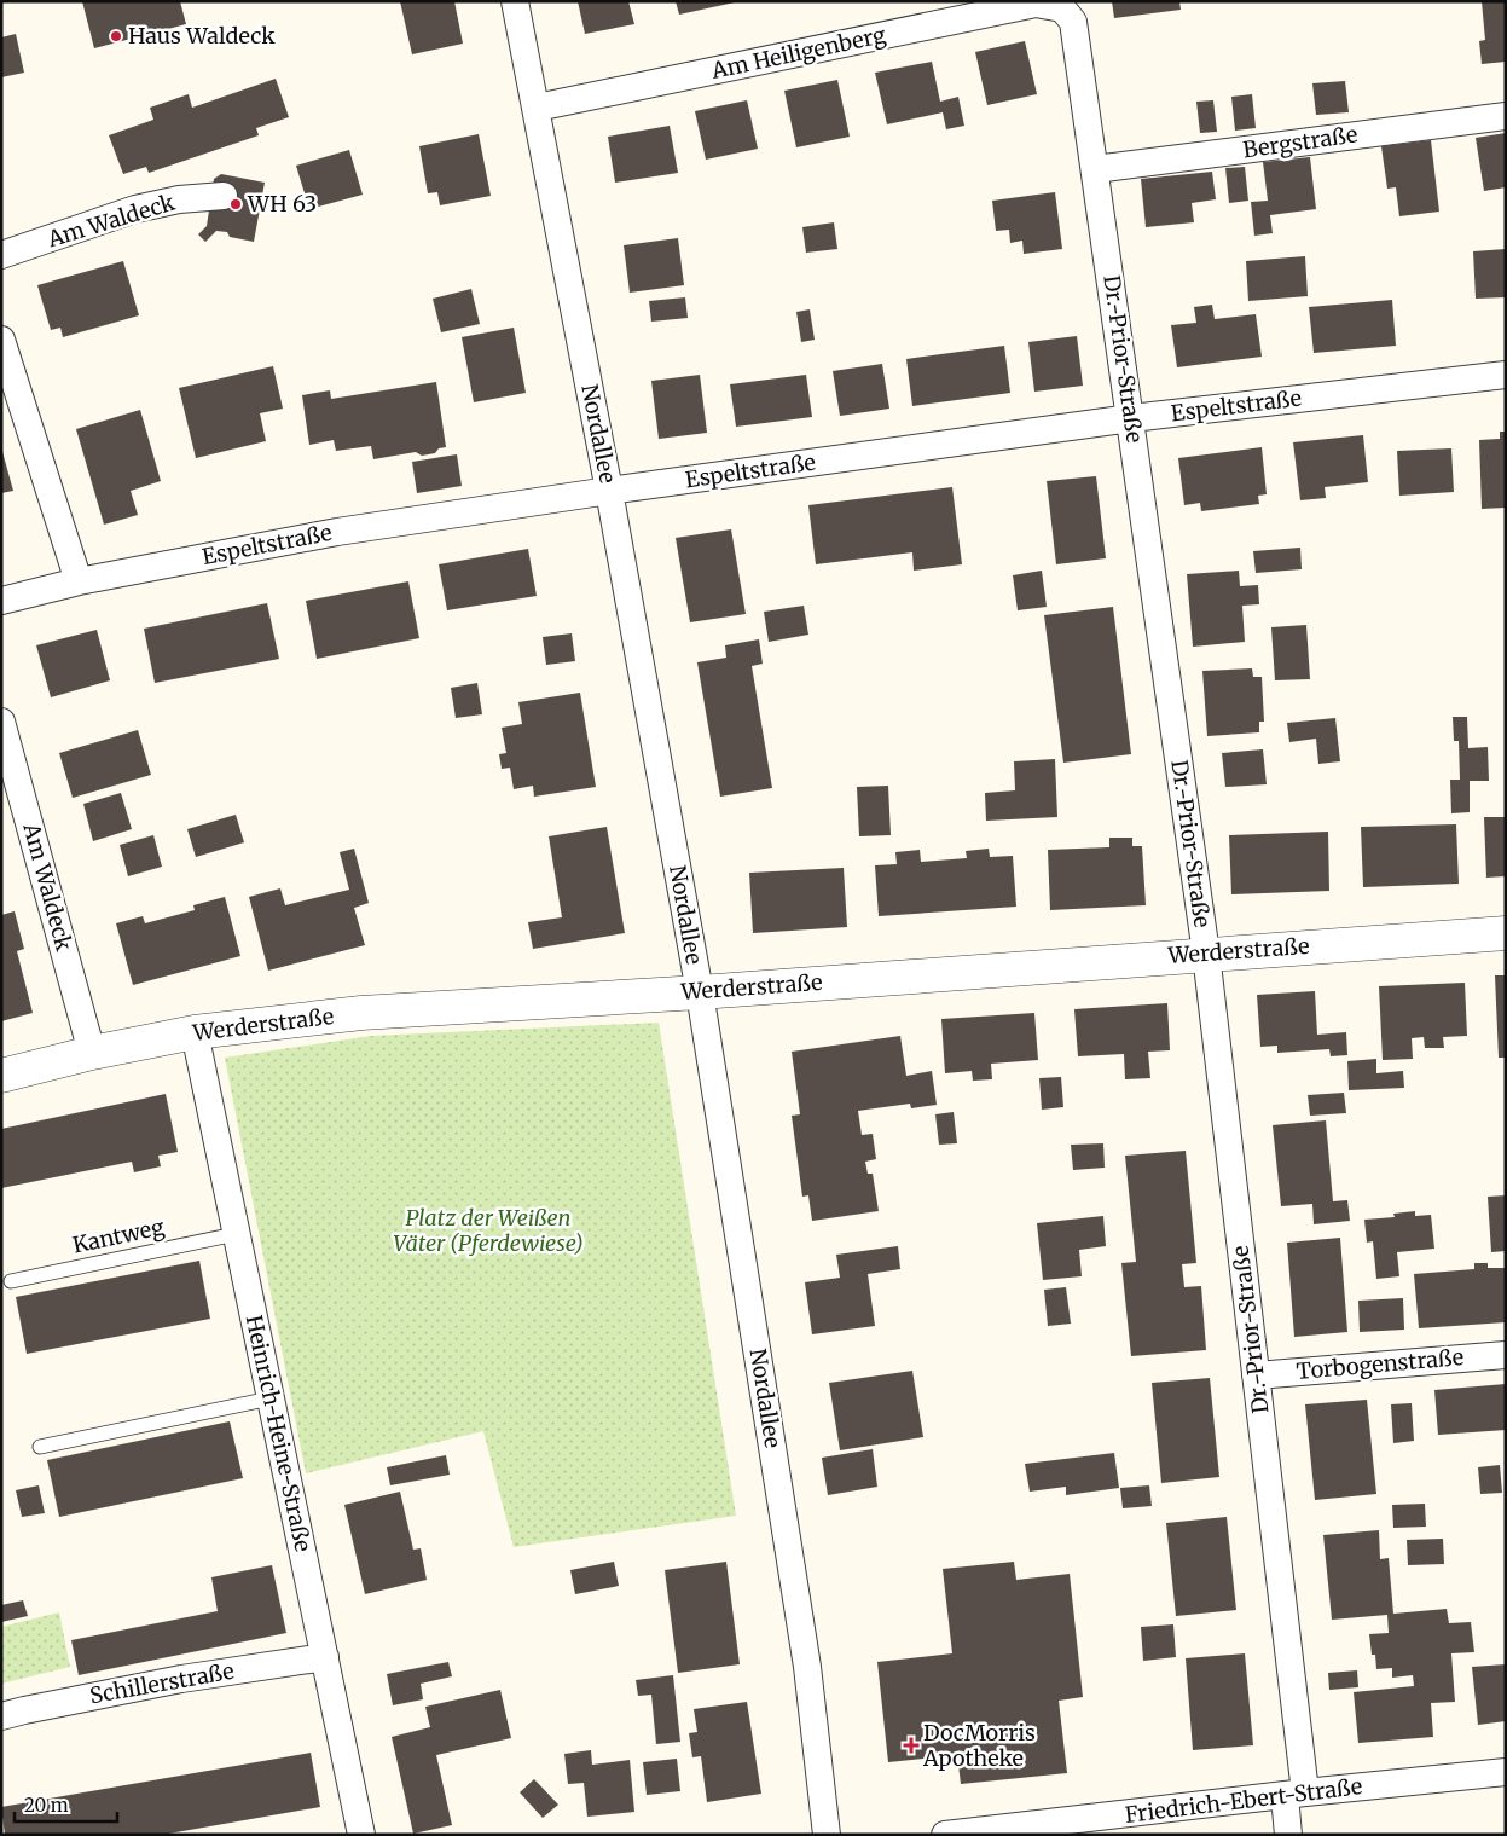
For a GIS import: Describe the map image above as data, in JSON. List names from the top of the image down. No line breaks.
{"streets":{"street":["Am Heiligenberg","Bergstraße","Am Waldeck","Dr.-Prior-Straße","Espeltstraße","Nordallee","Werderstraße","Torbogenstraße","Heinrich-Heine-Straße","Schillerstraße","Friedrich-Ebert-Straße"],"lane":["Kantweg"]},"crossings":[["Am Heiligenberg","Dr.-Prior-Straße"],["Am Heiligenberg","Nordallee"],["Bergstraße","Dr.-Prior-Straße"],["Am Waldeck","Werderstraße"],["Dr.-Prior-Straße","Espeltstraße"],["Dr.-Prior-Straße","Werderstraße"],["Dr.-Prior-Straße","Torbogenstraße"],["Dr.-Prior-Straße","Friedrich-Ebert-Straße"],["Espeltstraße","Nordallee"],["Nordallee","Werderstraße"],["Werderstraße","Heinrich-Heine-Straße"],["Kantweg","Heinrich-Heine-Straße"],["Heinrich-Heine-Straße","Schillerstraße"]],"parks":["Platz der Weißen Väter (Pferdewiese)"],"places":{"other":["Haus Waldeck","WH 63"],"health":["DocMorris Apotheke"]},"scale_bar":"20 m"}
